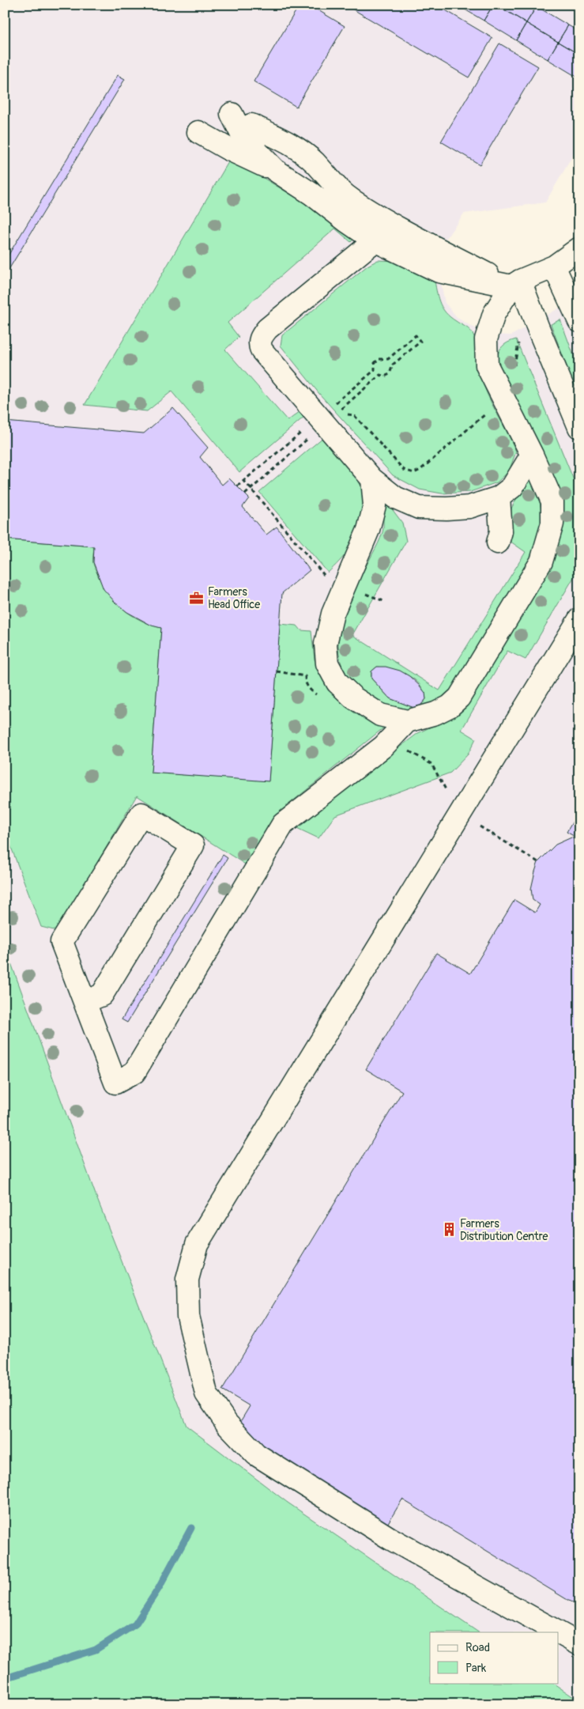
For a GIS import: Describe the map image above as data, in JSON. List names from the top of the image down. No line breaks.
{"places":{"office":["Farmers Head Office"],"building":["Farmers Distribution Centre"]},"legend":["Road","Park"]}
